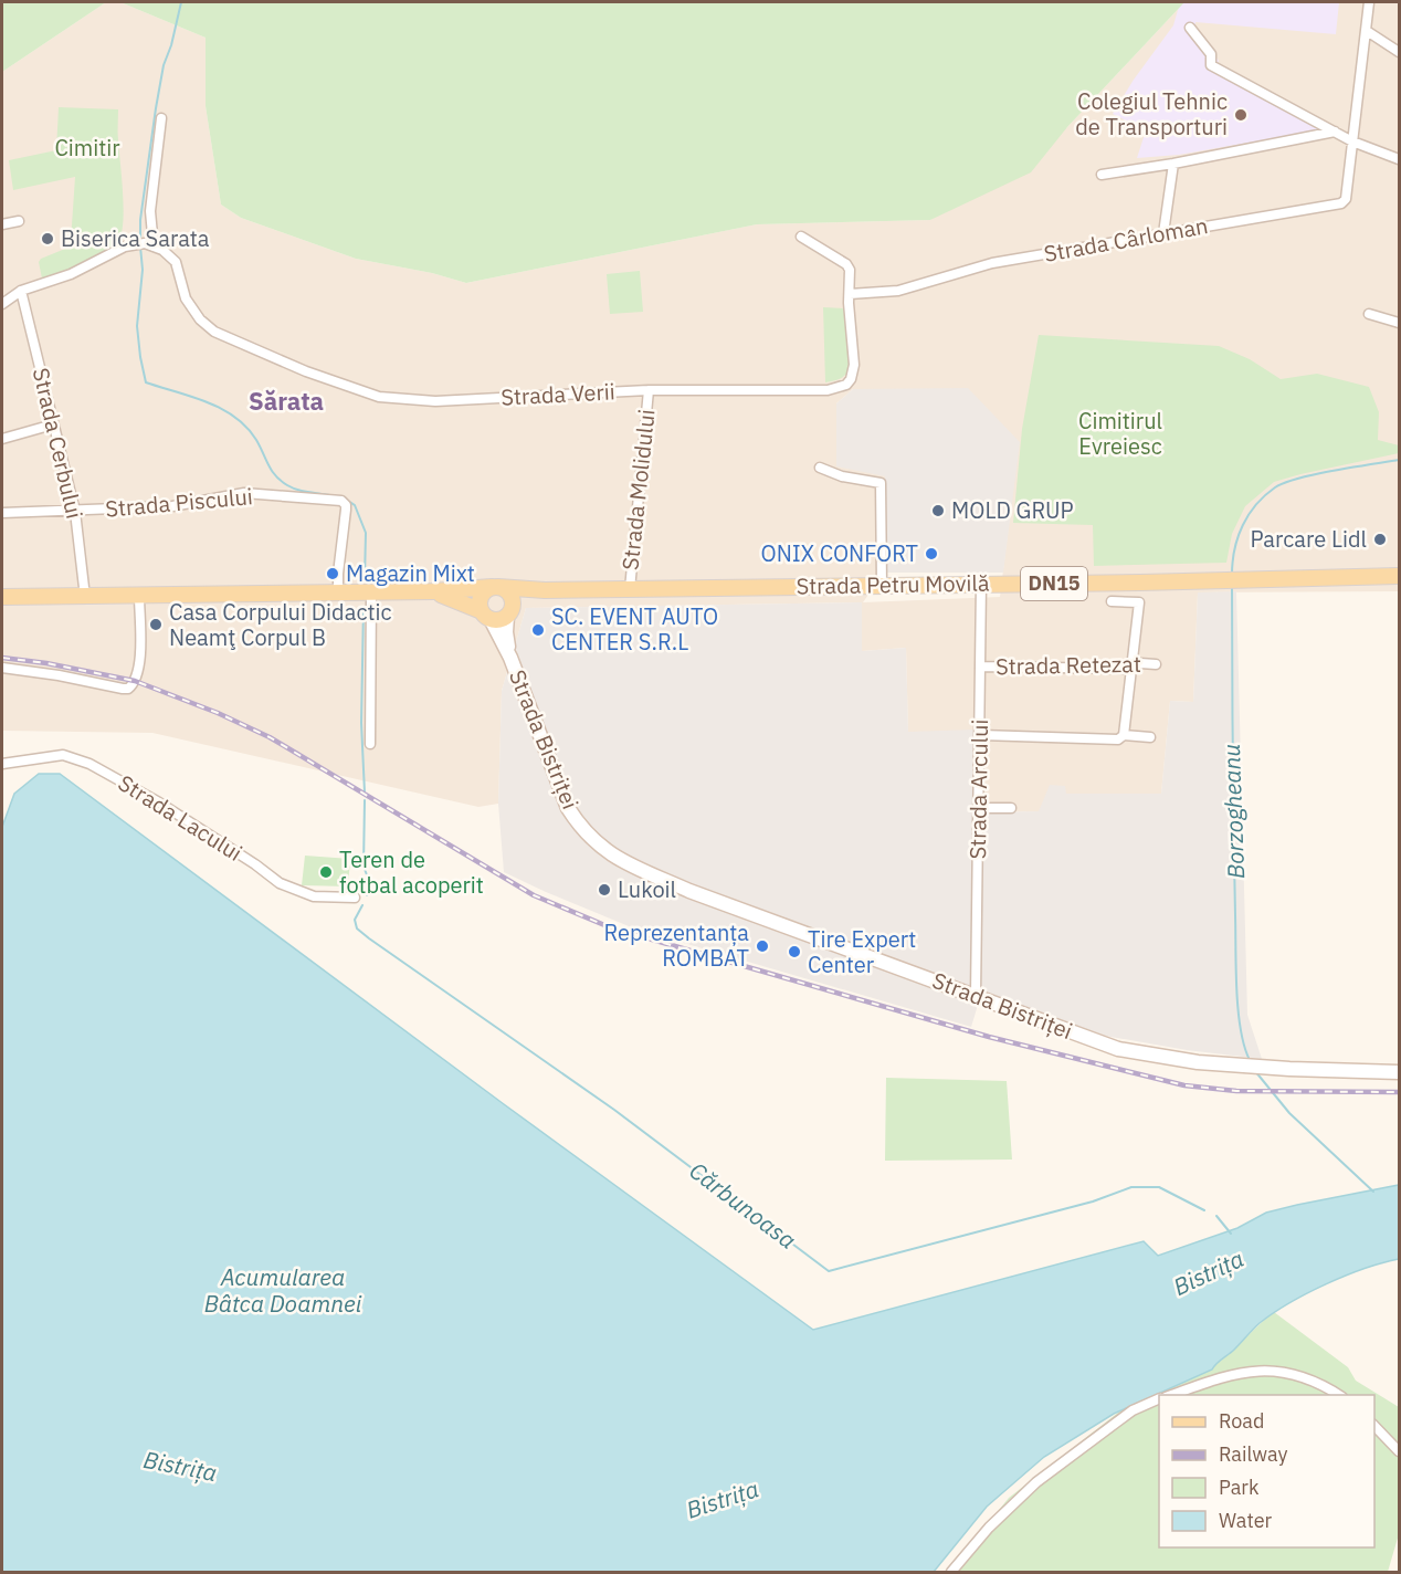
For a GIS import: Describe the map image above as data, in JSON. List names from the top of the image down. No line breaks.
{"streets":{"main road":["DN15","Strada Petru Movilă","Strada Bistriței"],"street":["Strada Cârloman","Strada Verii","Strada Cerbului","Strada Molidului","Strada Piscului","Strada Retezat","Strada Arcului","Strada Lacului"]},"crossings":[["Strada Cârloman","Strada Verii"],["Strada Verii","Strada Molidului"],["Strada Cerbului","Strada Piscului"],["Strada Cerbului","Strada Petru Movilă"],["Strada Molidului","Strada Petru Movilă"],["Strada Piscului","Strada Petru Movilă"],["DN15","Strada Petru Movilă"],["DN15","Strada Bistriței"],["Strada Petru Movilă","Strada Bistriței"],["Strada Petru Movilă","Strada Arcului"],["Strada Retezat","Strada Arcului"],["Strada Bistriței","Strada Arcului"]],"districts":["Sărata"],"water":["Borzogheanu","Cărbunoasa","Bistrița","Acumularea Bâtca Doamnei"],"parks":["Cimitir","Cimitirul Evreiesc"],"places":["Colegiul Tehnic de Transporturi","Biserica Sarata","MOLD GRUP","Parcare Lidl","ONIX CONFORT","Magazin Mixt","Casa Corpului Didactic Neamţ Corpul B","SC. EVENT AUTO CENTER S.R.L","Teren de fotbal acoperit","Lukoil","Reprezentanța ROMBAT","Tire Expert Center"],"legend":["Road","Railway","Park","Water"]}
